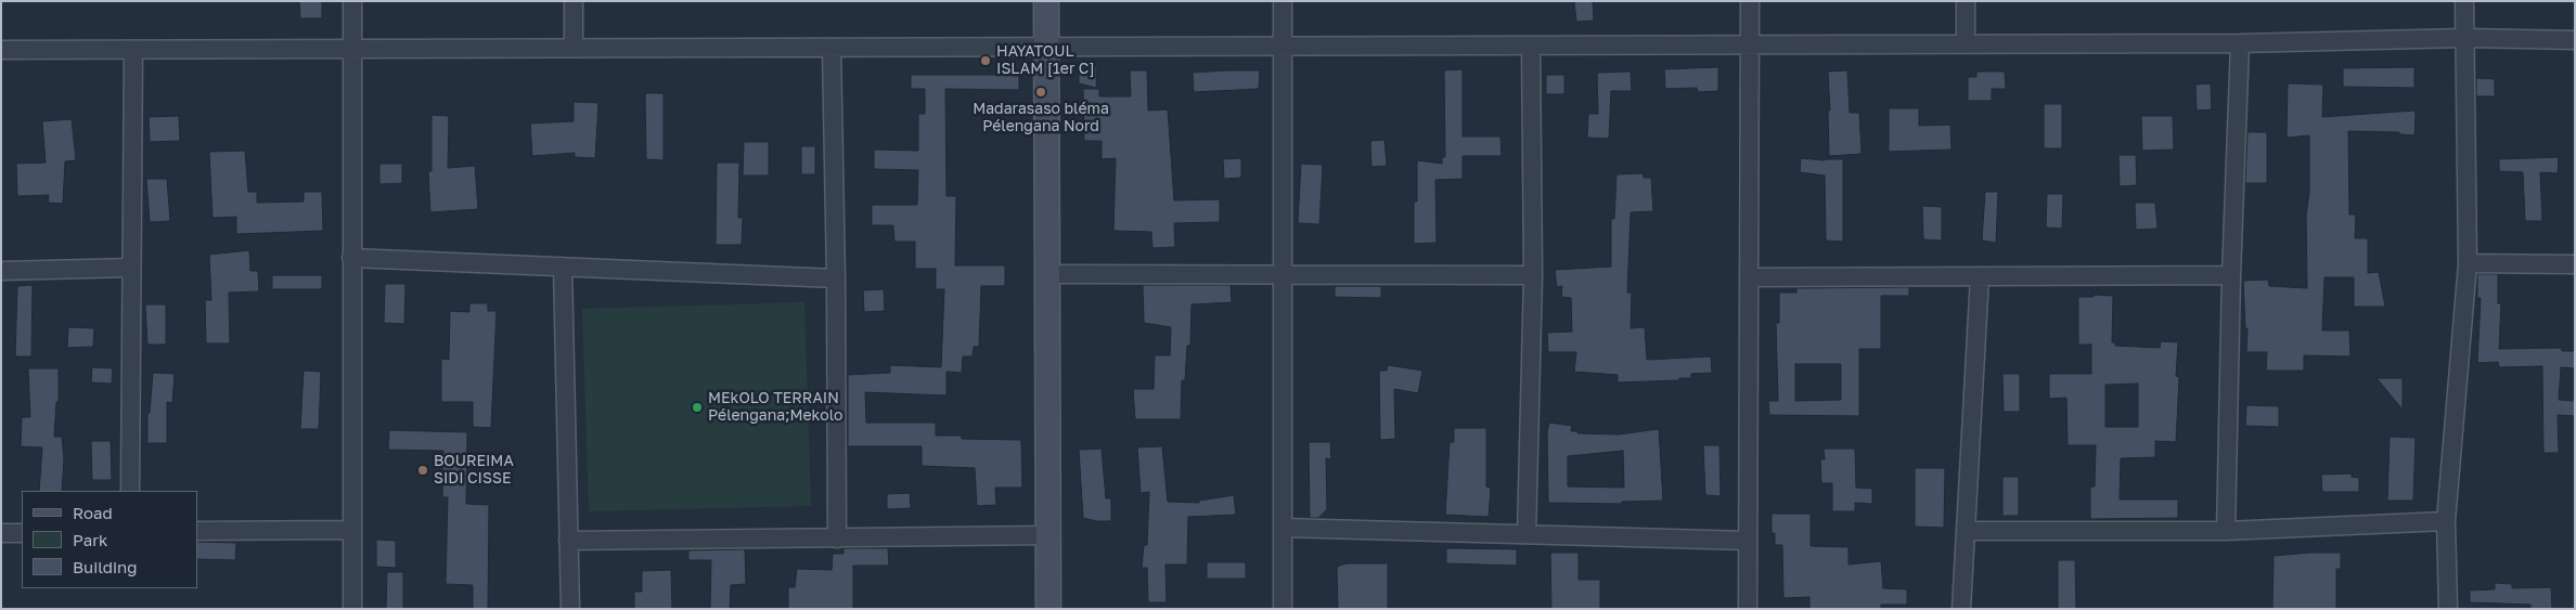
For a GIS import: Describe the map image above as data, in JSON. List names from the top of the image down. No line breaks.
{"places":["HAYATOUL ISLAM [1er C]","Madarasaso bléma Pélengana Nord","MEkOLO TERRAIN Pélengana;Mekolo","BOUREIMA SIDI CISSE"],"legend":["Road","Park","Building"]}
